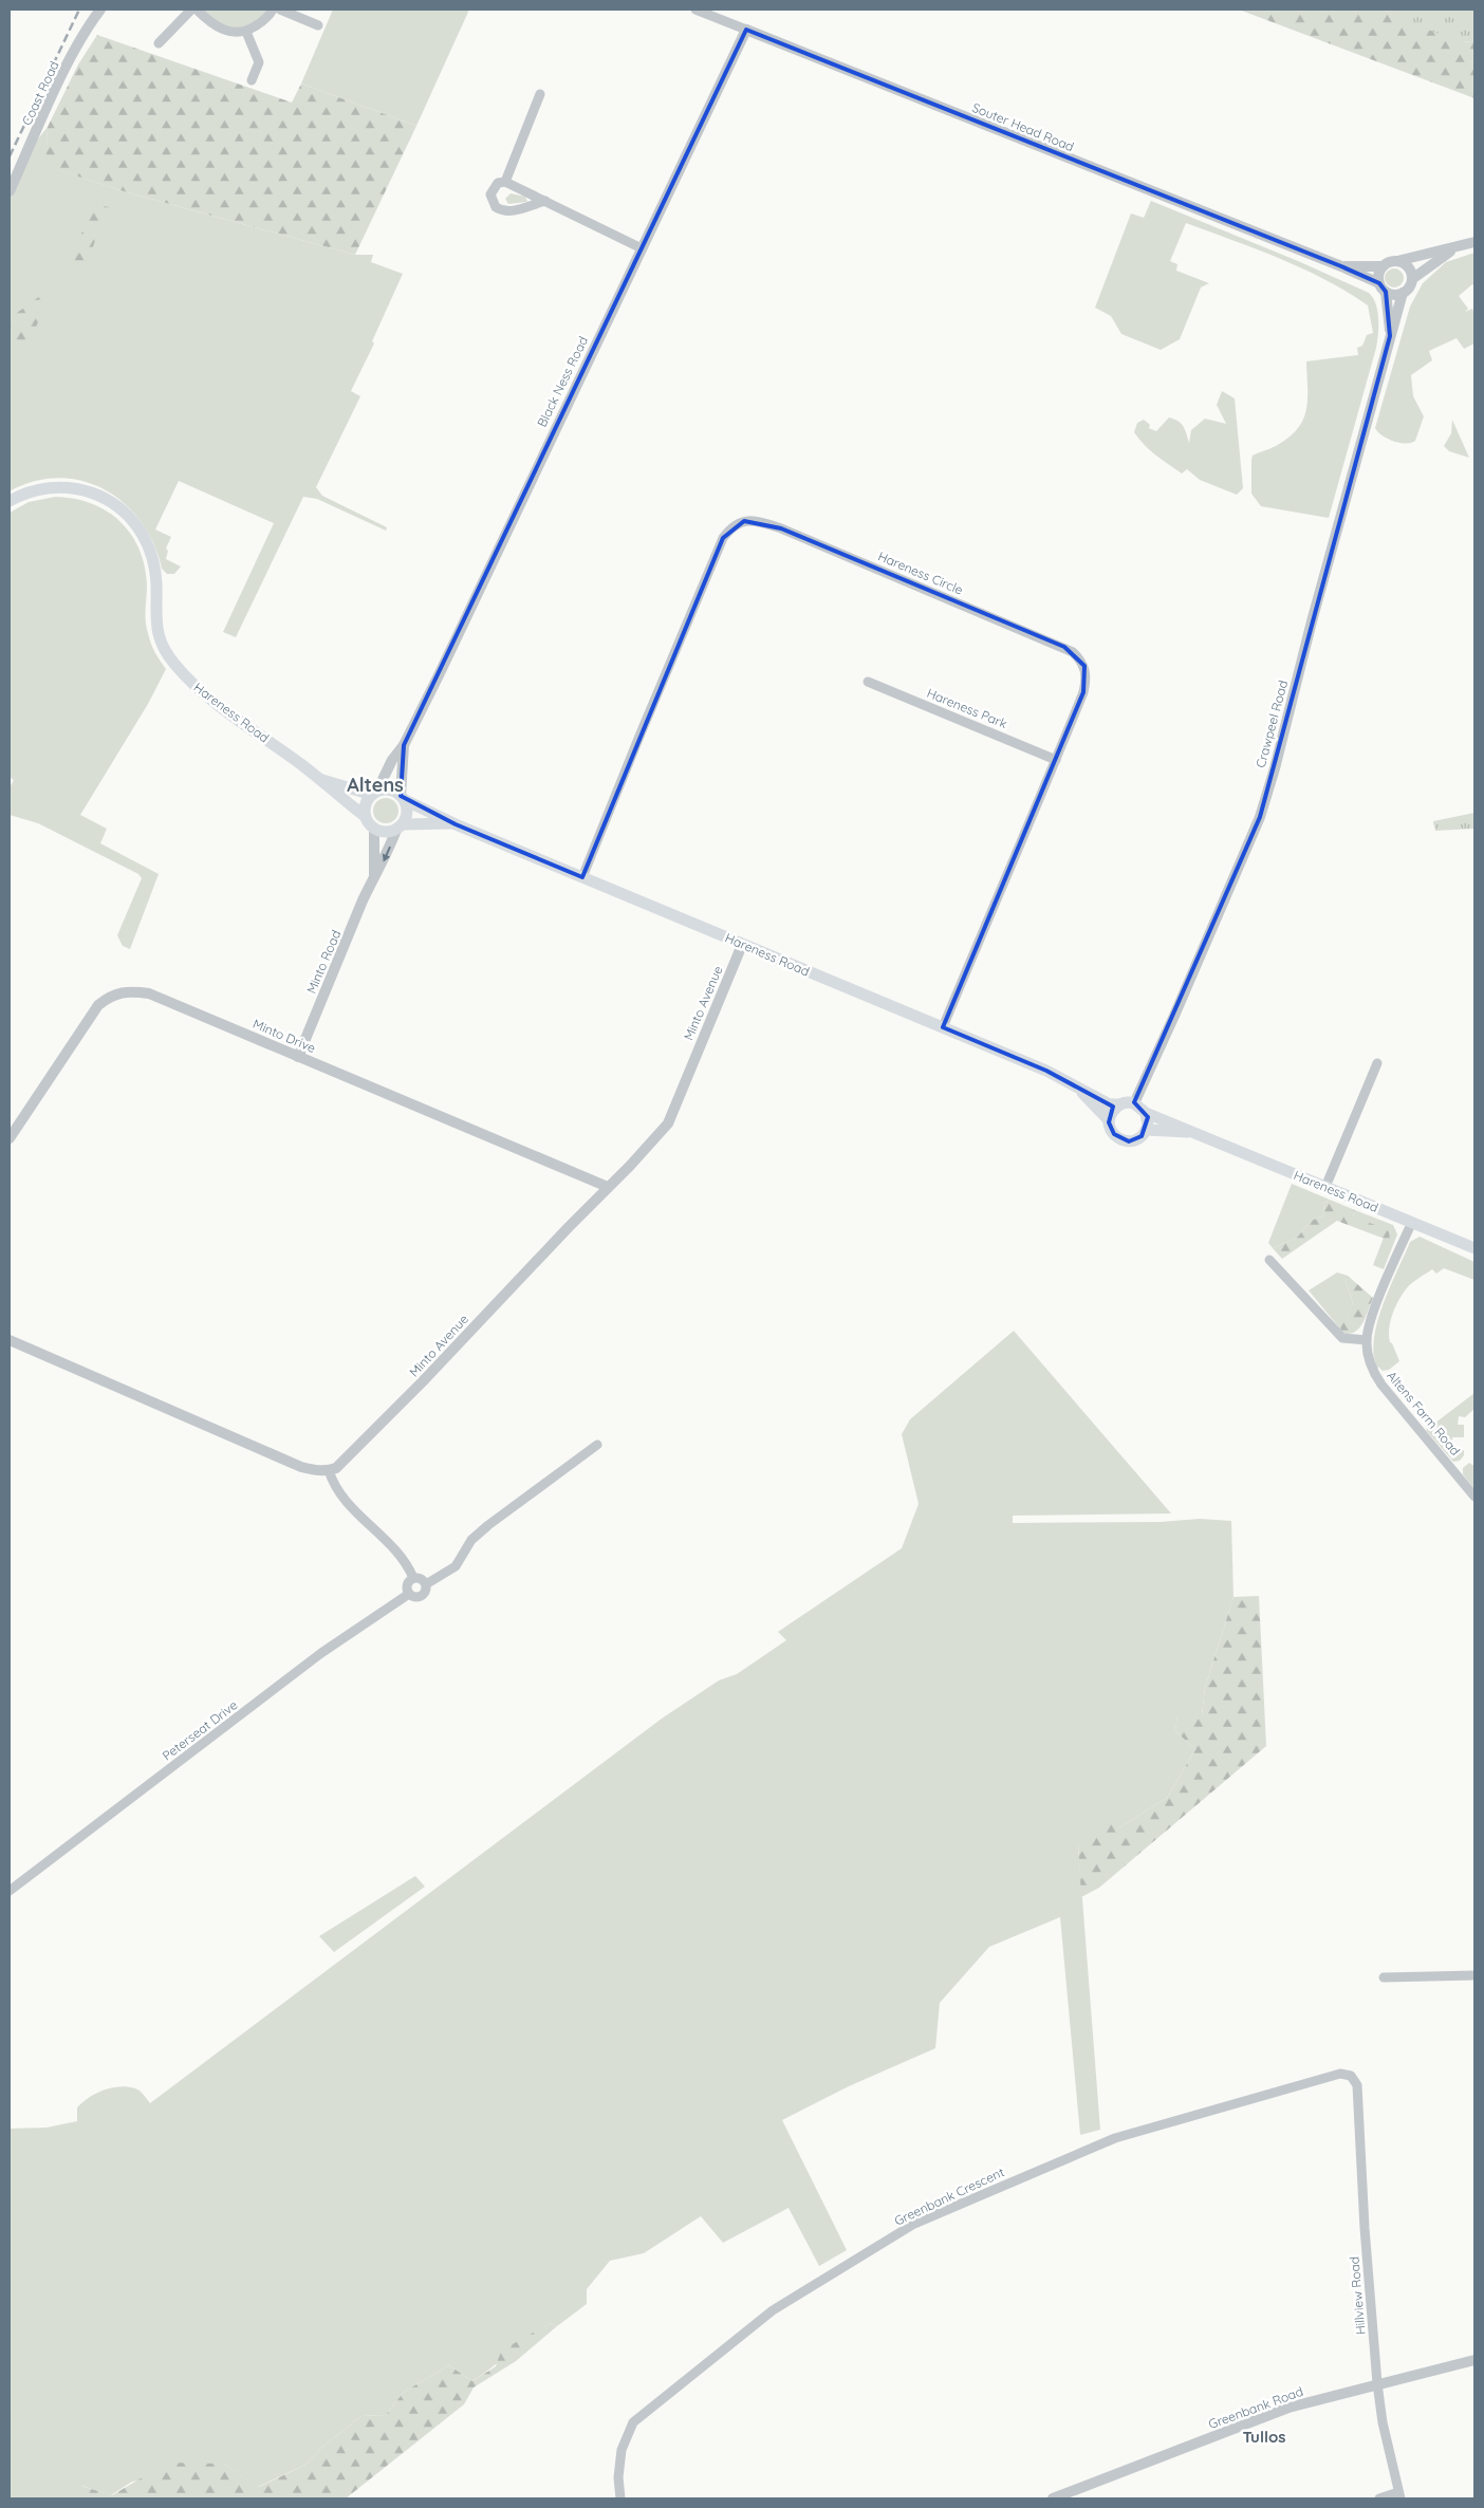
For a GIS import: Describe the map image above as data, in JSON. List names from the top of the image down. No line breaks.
{"streets":{"main road":["Hareness Road"],"street":["Coast Road","Souter Head Road","Black Ness Road","Hareness Circle","Hareness Park","Crawpeel Road","Minto Road","Minto Avenue","Minto Drive","Altens Farm Road","Peterseat Drive","Greenbank Crescent","Hillview Road","Greenbank Road"]},"crossings":[["Souter Head Road","Black Ness Road"],["Souter Head Road","Crawpeel Road"],["Black Ness Road","Hareness Road"],["Black Ness Road","Minto Road"],["Hareness Circle","Hareness Park"],["Hareness Circle","Hareness Road"],["Hareness Road","Crawpeel Road"],["Hareness Road","Minto Road"],["Hareness Road","Minto Avenue"],["Hareness Road","Altens Farm Road"],["Minto Road","Minto Drive"],["Minto Avenue","Minto Drive"],["Greenbank Crescent","Hillview Road"],["Hillview Road","Greenbank Road"]],"districts":["Altens","Tullos"]}
